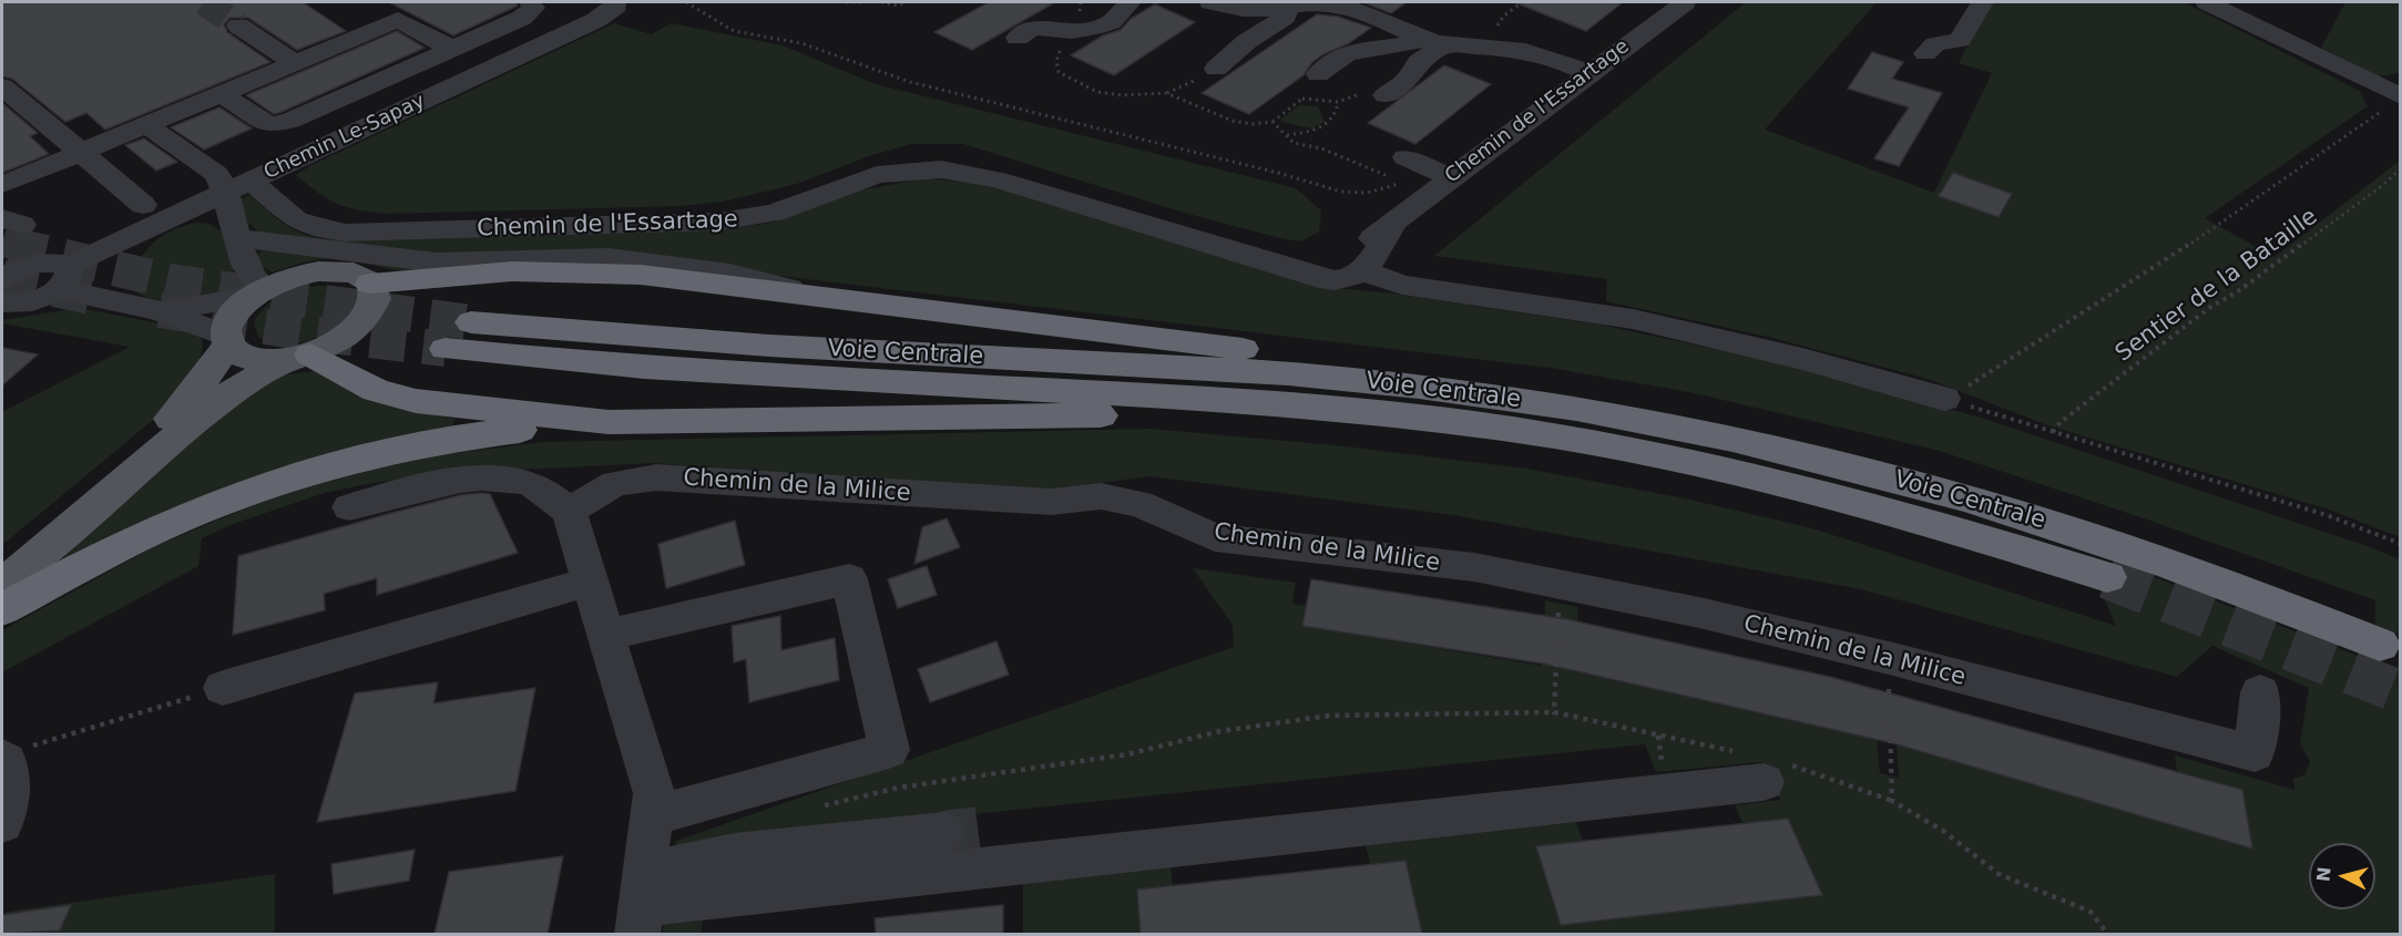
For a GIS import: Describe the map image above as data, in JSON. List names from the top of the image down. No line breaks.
{"streets":{"highway":["Voie Centrale"],"street":["Chemin de l'Essartage","Chemin Le-Sapay","Chemin de la Milice"],"path":["Sentier de la Bataille"]},"crossings":[["Chemin de l'Essartage","Chemin Le-Sapay"]],"north":"left"}
